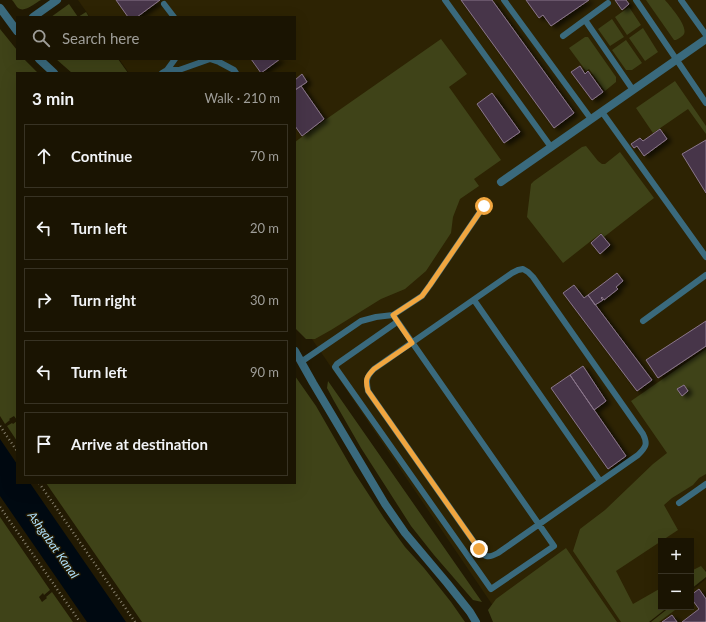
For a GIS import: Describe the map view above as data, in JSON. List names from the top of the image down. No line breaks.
{"water":["Ashgabat Kanal"],"page":{"search":"Search here","heading":["3 min","Walk · 210 m"],"list":[["Continue","70 m"],["Turn left","20 m"],["Turn right","30 m"],["Turn left","90 m"],"Arrive at destination"],"map_buttons":["+","−"]}}
